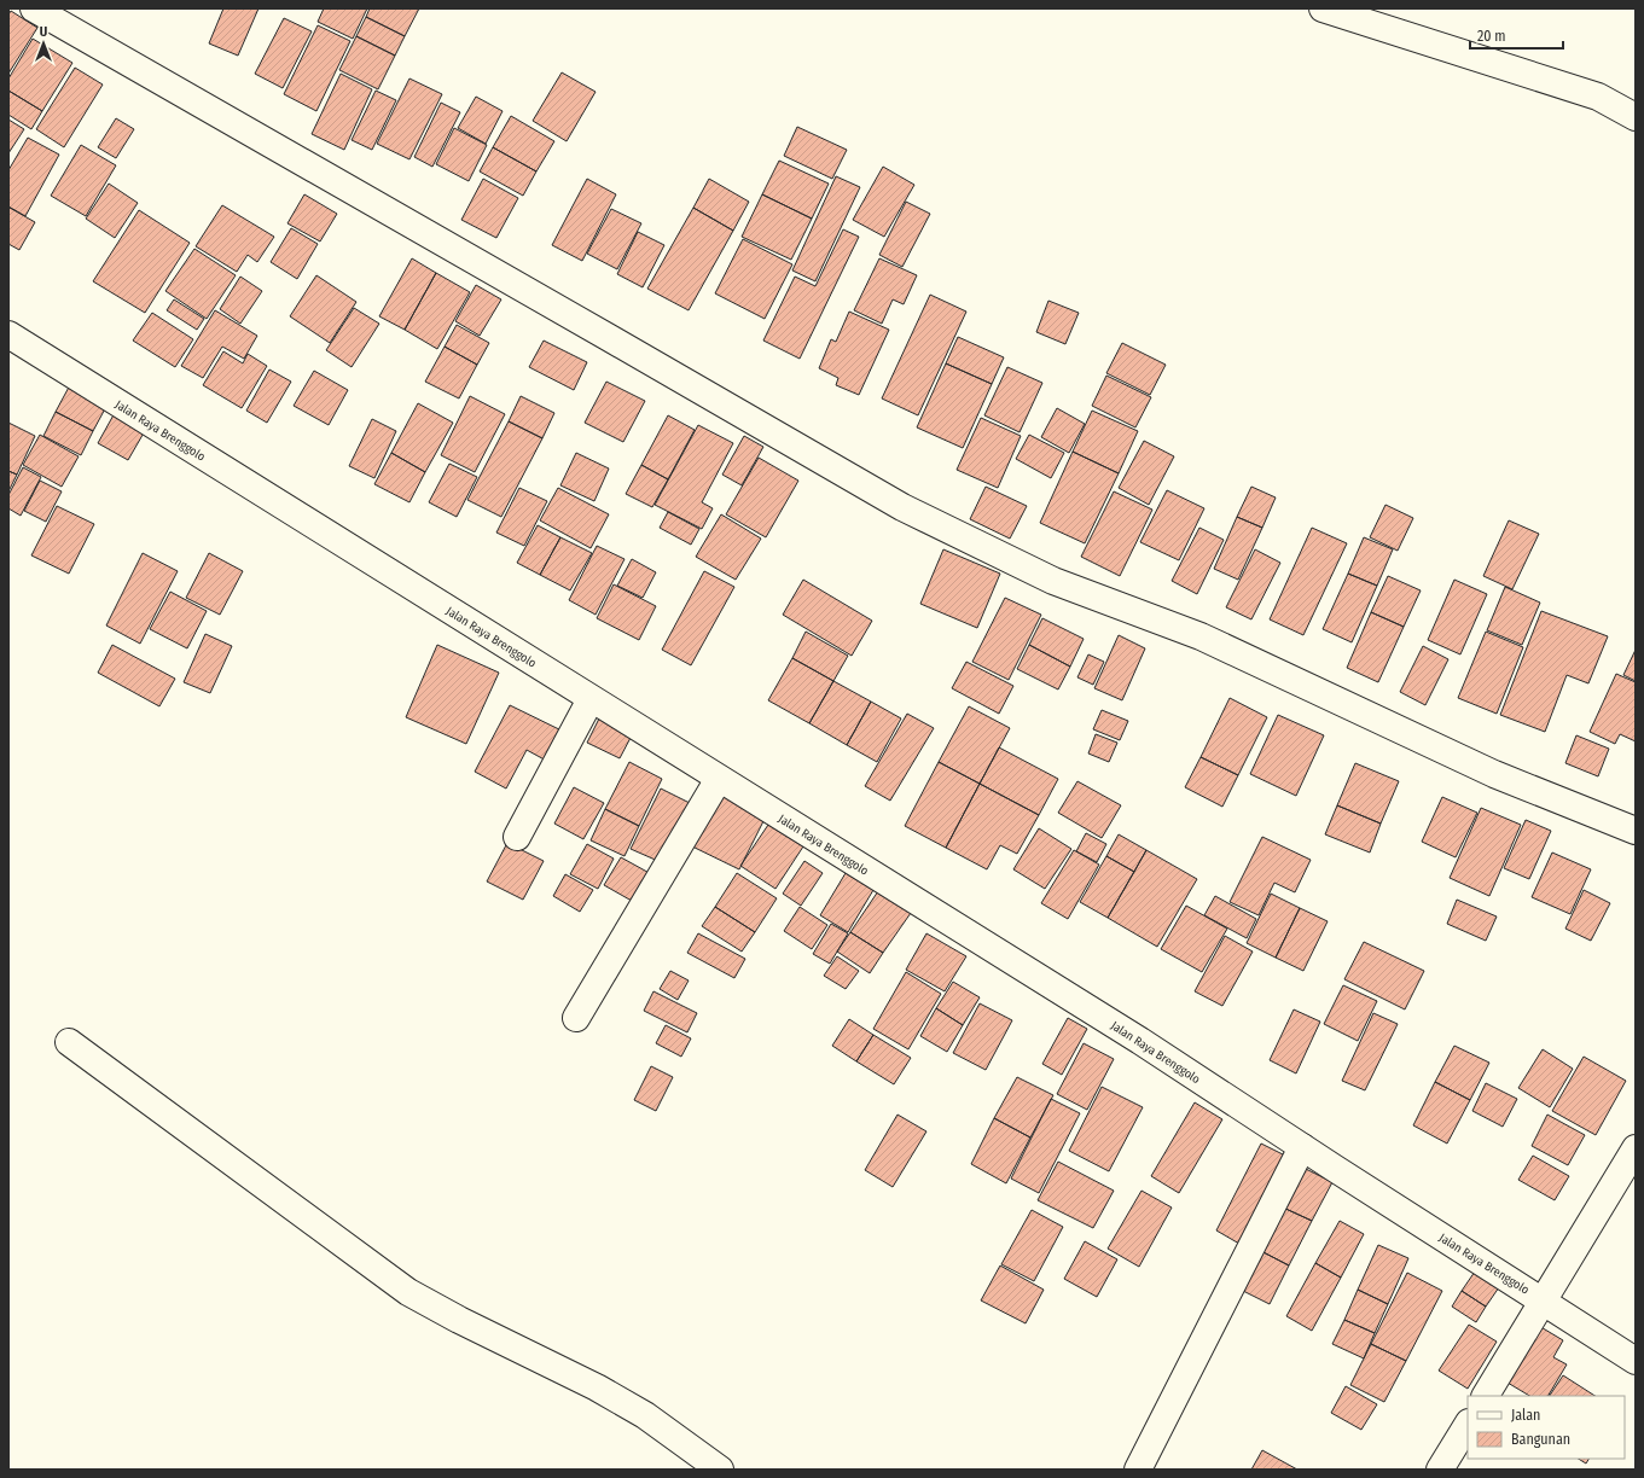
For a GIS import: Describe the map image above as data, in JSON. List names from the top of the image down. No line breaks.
{"streets":{"street":["Jalan Raya Brenggolo"]},"legend":["Jalan","Bangunan"],"scale_bar":"20 m","north":"top"}
